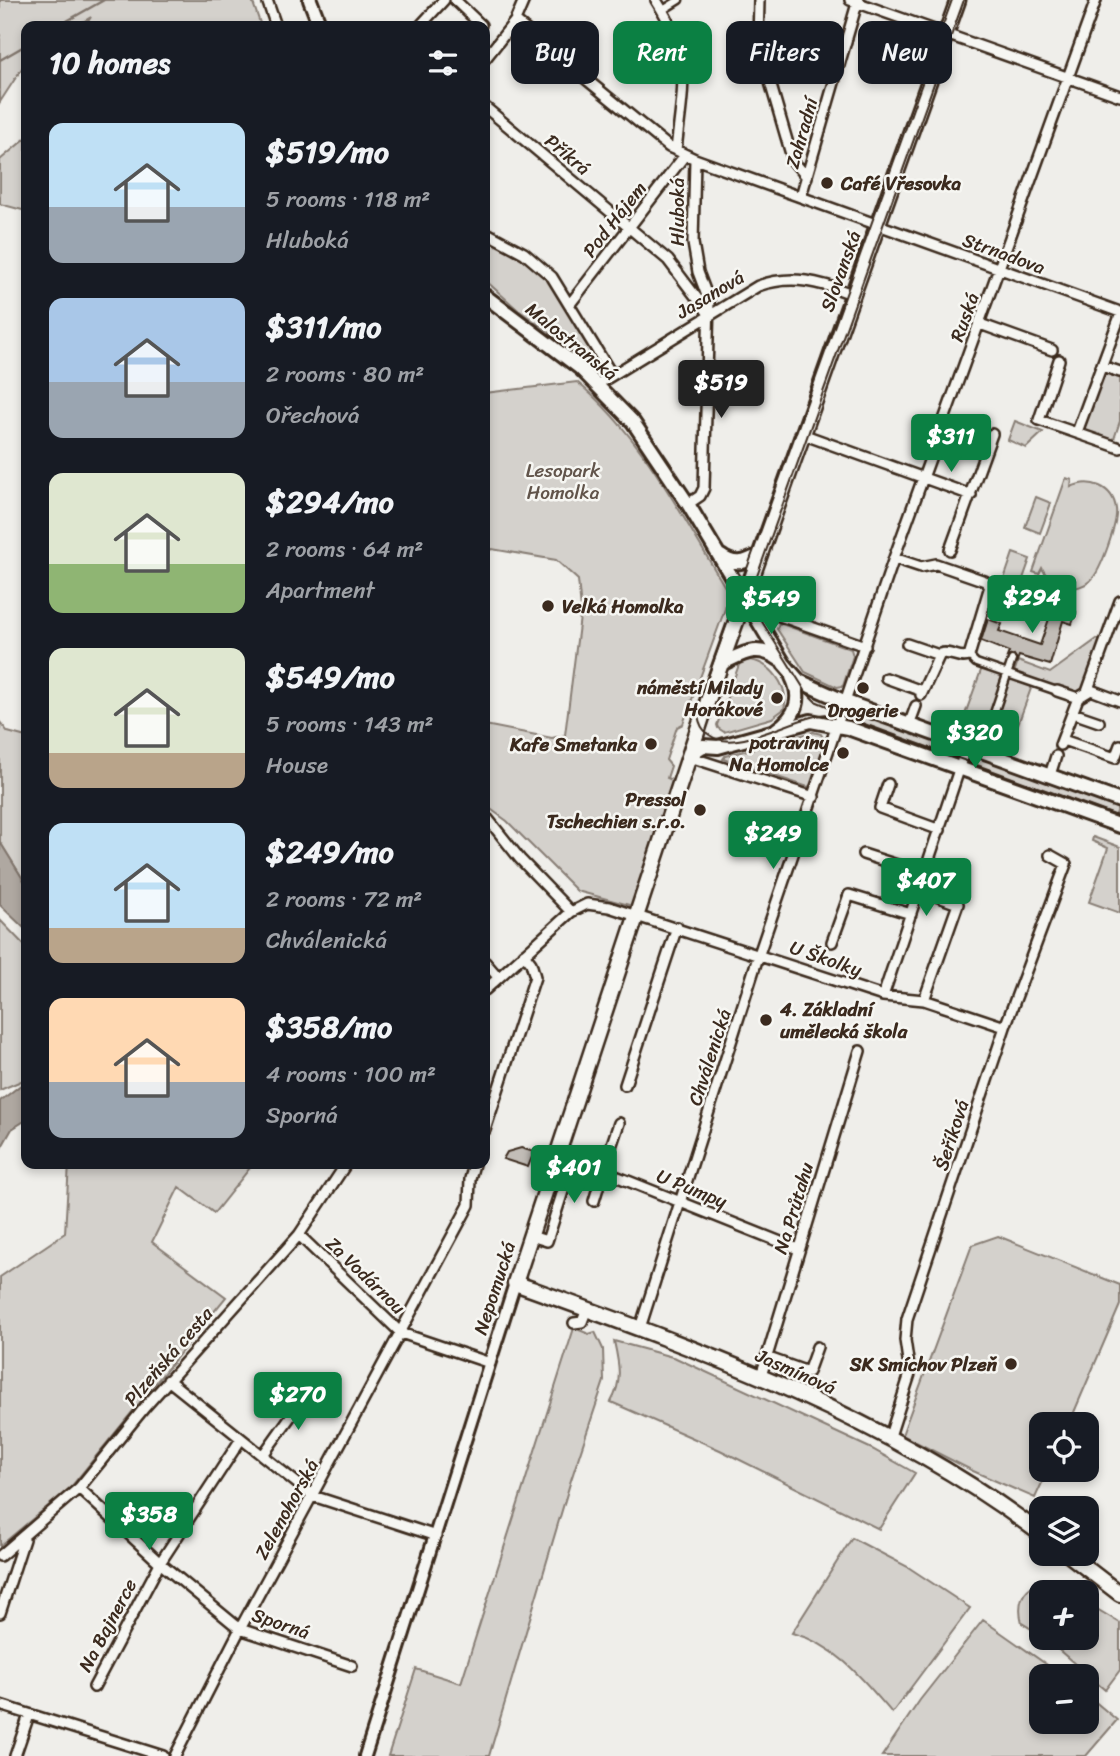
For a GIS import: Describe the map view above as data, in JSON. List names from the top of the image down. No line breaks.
{"streets":{"main road":["Slovanská","Malostranská","Nepomucká","Jasmínová"],"street":["Zahradní","Příkrá","Hluboká","Pod Hájem","Strnadova","Jasanová","Ruská","U Školky","Chválenická","Šeříková","U Pumpy","Na Průtahu","Za Vodárnou","Plzeňská cesta","Zelenohorská","Sporná","Na Bajnerce"]},"crossings":[["Zahradní","Strnadova"],["Příkrá","Hluboká"],["Příkrá","Pod Hájem"],["Hluboká","Pod Hájem"],["Hluboká","Strnadova"],["Hluboká","Jasanová"],["Hluboká","Malostranská"],["Pod Hájem","Strnadova"],["Pod Hájem","Malostranská"],["Strnadova","Slovanská"],["Strnadova","Ruská"],["Slovanská","Jasanová"],["Slovanská","Malostranská"],["Jasanová","Malostranská"],["U Školky","Chválenická"],["U Školky","Šeříková"],["U Školky","Nepomucká"],["Chválenická","U Pumpy"],["Chválenická","Jasmínová"],["Šeříková","Jasmínová"],["U Pumpy","Na Průtahu"],["Na Průtahu","Jasmínová"],["Za Vodárnou","Nepomucká"],["Za Vodárnou","Plzeňská cesta"],["Za Vodárnou","Zelenohorská"],["Nepomucká","Jasmínová"],["Plzeňská cesta","Sporná"],["Zelenohorská","Sporná"],["Sporná","Na Bajnerce"]],"parks":["Lesopark Homolka"],"places":["Café Vřesovka","Velká Homolka","Drogerie","náměstí Milady Horákové","Kafe Smetanka","potraviny Na Homolce","Pressol Tschechien s.r.o.","4. Základní umělecká škola","SK Smíchov Plzeň"],"page":{"chip":["Buy","Rent","Filters","New"],"heading":"10 homes","list":[{"name":"$519/mo","note":"5 rooms · 118 m² · Hluboká"},{"name":"$311/mo","note":"2 rooms · 80 m² · Ořechová"},{"name":"$294/mo","note":"2 rooms · 64 m² · Apartment"},{"name":"$549/mo","note":"5 rooms · 143 m² · House"},{"name":"$249/mo","note":"2 rooms · 72 m² · Chválenická"},{"name":"$358/mo","note":"4 rooms · 100 m² · Sporná"}],"price":["$519","$311","$294","$549","$320","$249","$407","$401","$270","$358"],"map_buttons":["+","−"]}}
